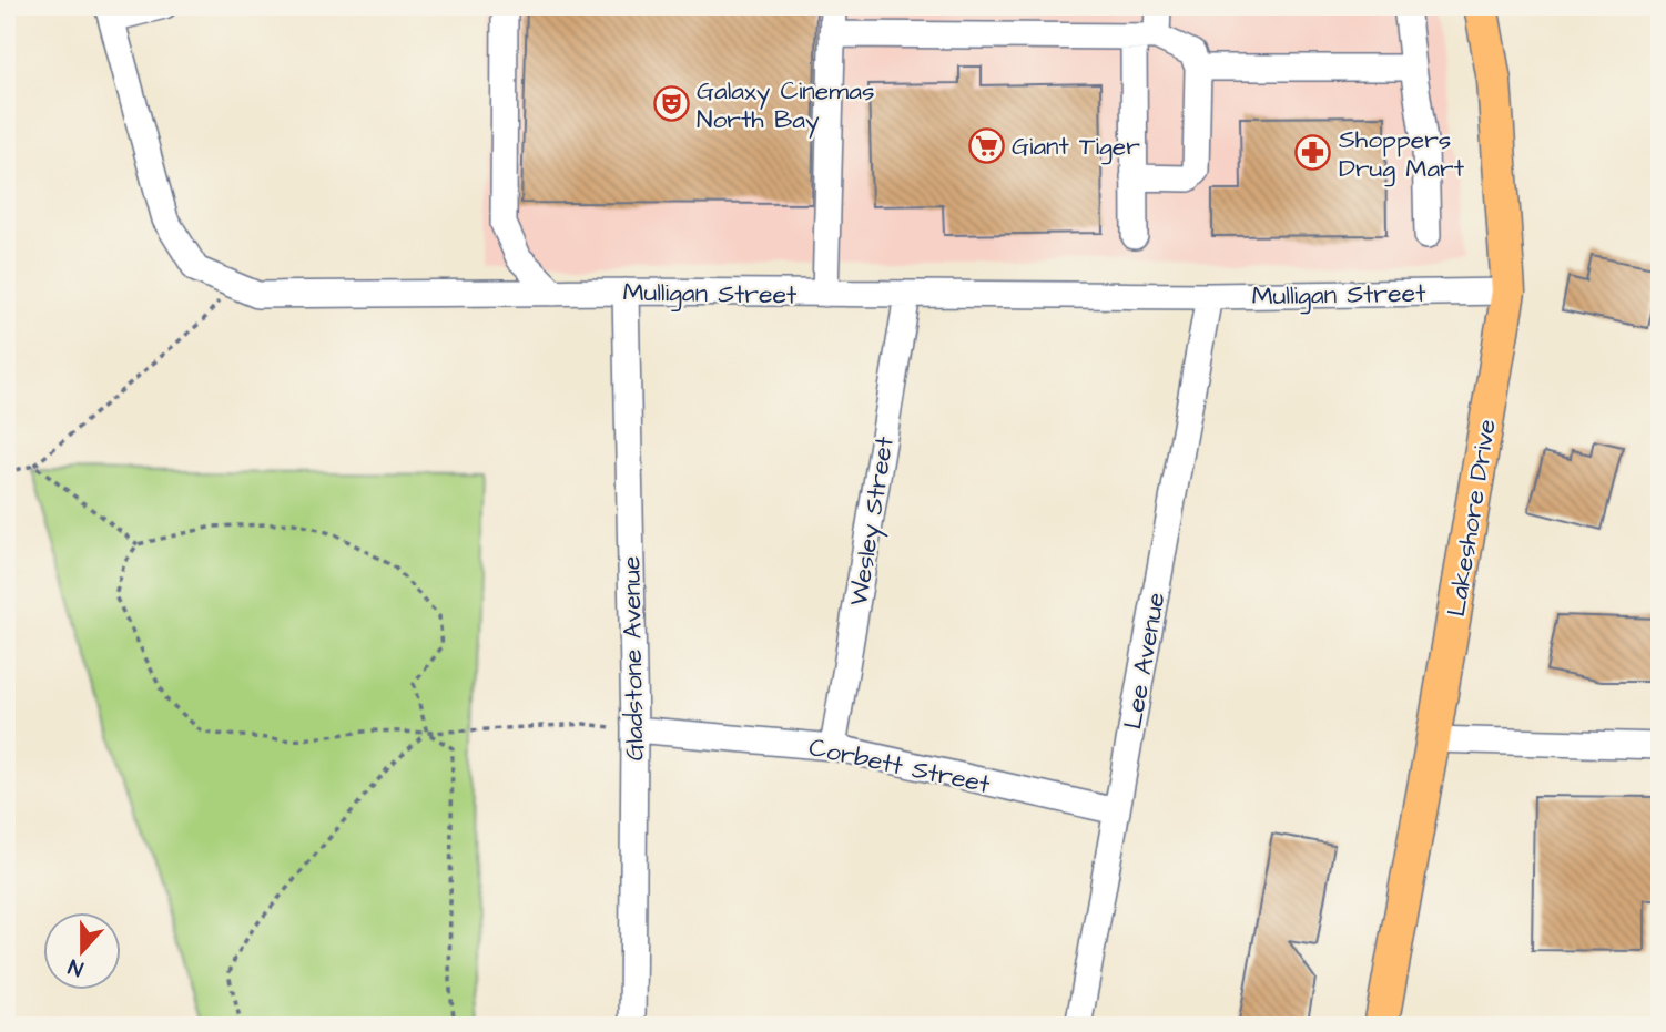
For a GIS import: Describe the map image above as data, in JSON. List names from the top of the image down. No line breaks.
{"streets":{"main road":["Lakeshore Drive"],"street":["Mulligan Street","Wesley Street","Gladstone Avenue","Lee Avenue","Corbett Street"]},"crossings":[["Mulligan Street","Lakeshore Drive"],["Mulligan Street","Wesley Street"],["Mulligan Street","Gladstone Avenue"],["Mulligan Street","Lee Avenue"],["Wesley Street","Corbett Street"],["Gladstone Avenue","Corbett Street"],["Lee Avenue","Corbett Street"]],"places":{"theatre":["Galaxy Cinemas North Bay"],"supermarket":["Giant Tiger"],"pharmacy":["Shoppers Drug Mart"]},"north":"bottom"}
